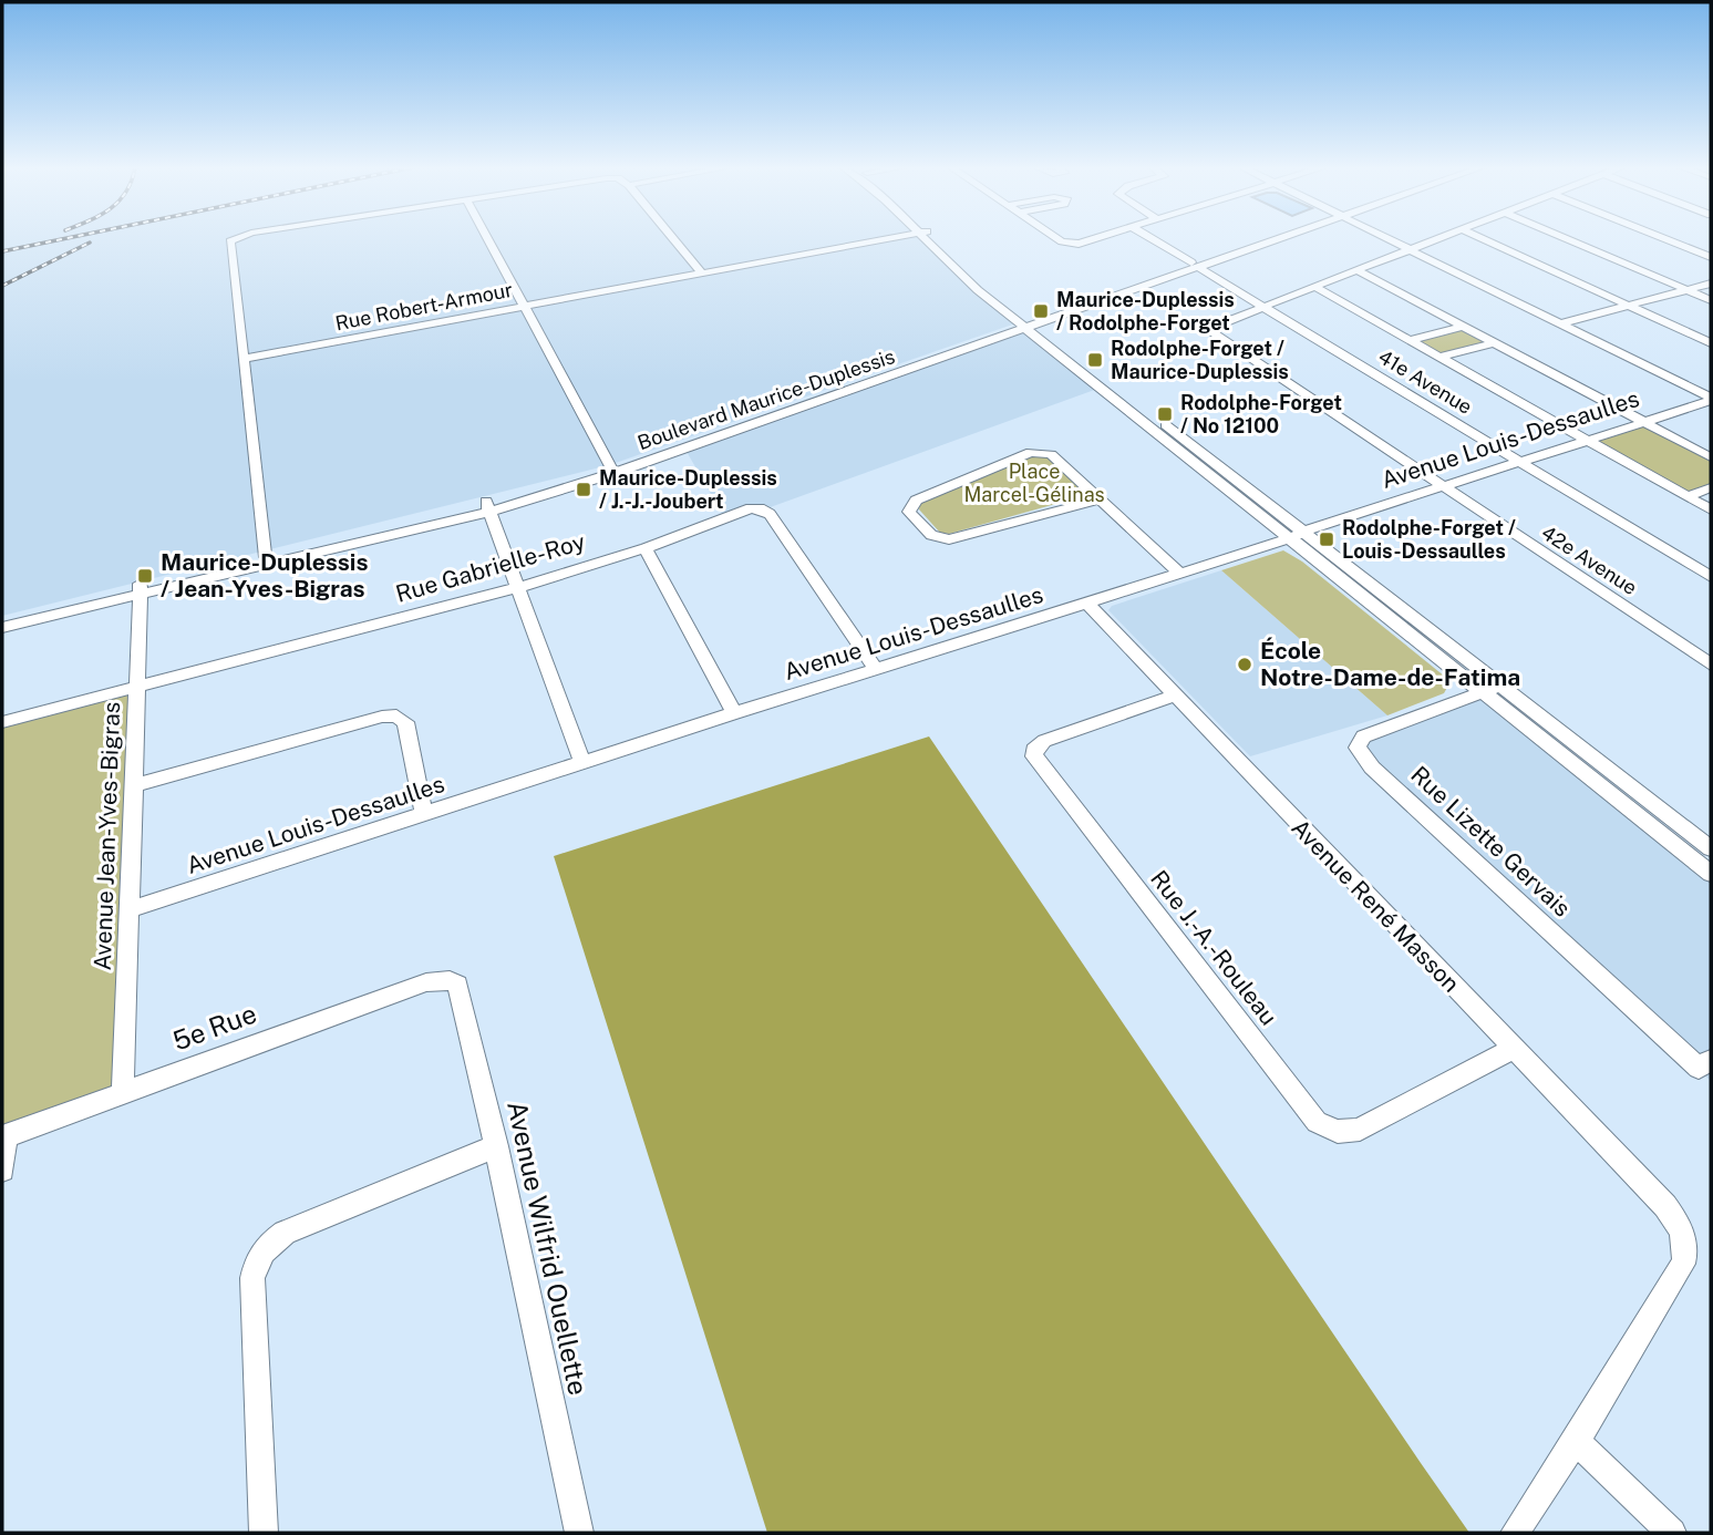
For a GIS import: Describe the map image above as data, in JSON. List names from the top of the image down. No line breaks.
{"streets":{"street":["Rue Robert-Armour","41e Avenue","Boulevard Maurice-Duplessis","Avenue Louis-Dessaulles","42e Avenue","Rue Gabrielle-Roy","Avenue Jean-Yves-Bigras","Rue Lizette Gervais","Avenue René Masson","Rue J.-A.-Rouleau","5e Rue","Avenue Wilfrid Ouellette"]},"crossings":[["41e Avenue","Boulevard Maurice-Duplessis"],["41e Avenue","Avenue Louis-Dessaulles"],["41e Avenue","42e Avenue"],["Boulevard Maurice-Duplessis","Avenue Jean-Yves-Bigras"],["Avenue Louis-Dessaulles","42e Avenue"],["Avenue Louis-Dessaulles","Rue Gabrielle-Roy"],["Avenue Louis-Dessaulles","Avenue Jean-Yves-Bigras"],["Avenue Louis-Dessaulles","Avenue René Masson"],["Rue Gabrielle-Roy","Avenue Jean-Yves-Bigras"],["Avenue Jean-Yves-Bigras","5e Rue"],["Avenue René Masson","Rue J.-A.-Rouleau"],["5e Rue","Avenue Wilfrid Ouellette"]],"parks":["Place Marcel-Gélinas"],"places":{"transit":["Maurice-Duplessis / Rodolphe-Forget","Rodolphe-Forget / Maurice-Duplessis","Rodolphe-Forget / No 12100","Maurice-Duplessis / J.-J.-Joubert","Rodolphe-Forget / Louis-Dessaulles","Maurice-Duplessis / Jean-Yves-Bigras"],"other":["École Notre-Dame-de-Fatima"]}}
